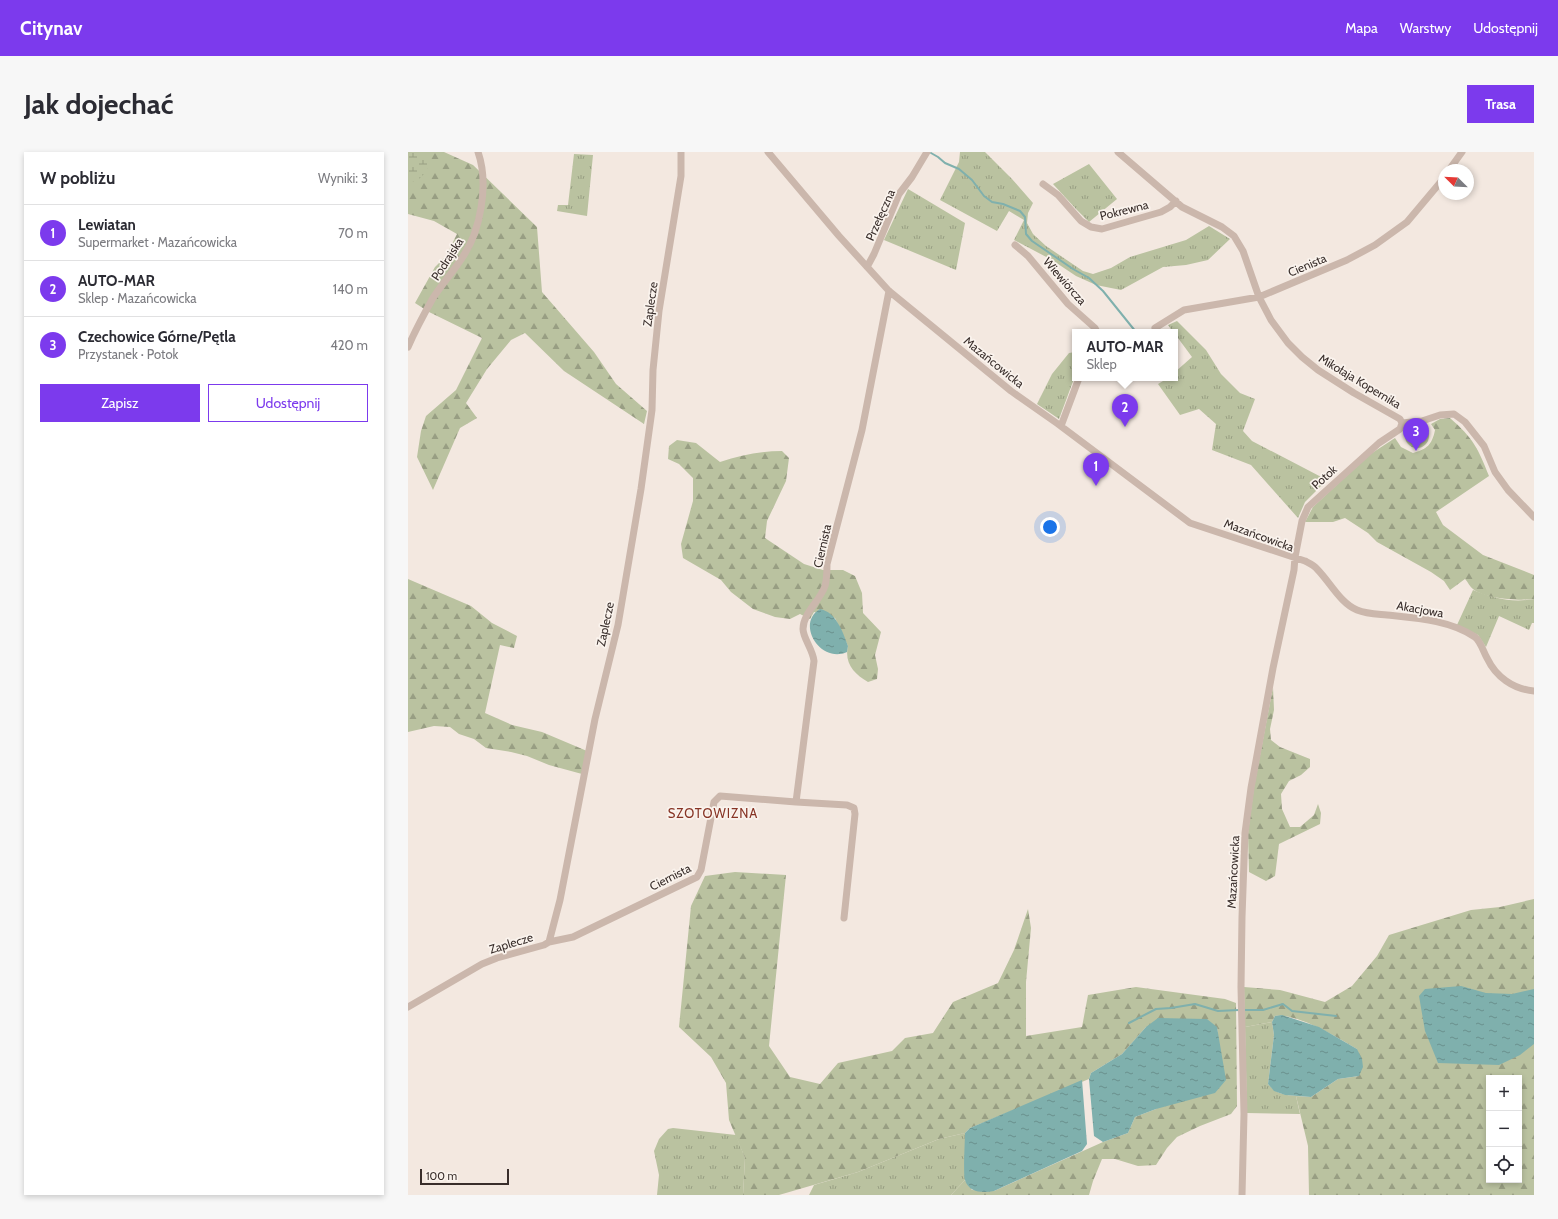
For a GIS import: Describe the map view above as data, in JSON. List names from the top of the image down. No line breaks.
{"streets":{"street":["Pokrewna","Przełęczna","Podrajska","Cienista","Wiewiórcza","Zaplecze","Mazańcowicka","Mikołaja Kopernika","Potok","Ciernista","Akacjowa"]},"crossings":[["Pokrewna","Mikołaja Kopernika"],["Przełęczna","Mazańcowicka"],["Cienista","Mikołaja Kopernika"],["Zaplecze","Ciernista"],["Mazańcowicka","Potok"],["Mazańcowicka","Ciernista"],["Mazańcowicka","Akacjowa"],["Mikołaja Kopernika","Potok"],["Potok","Akacjowa"]],"districts":["SZOTOWIZNA"],"scale_bar":"100 m","north":"top left","page":{"header":"Citynav","nav":["Mapa","Warstwy","Udostępnij"],"buttons":["Trasa",["Zapisz","Udostępnij"]],"title":"Jak dojechać","heading":["W pobliżu","Wyniki: 3"],"list":[{"mark":"1","name":"Lewiatan","note":"Supermarket · Mazańcowicka","value":"70 m"},{"mark":"2","name":"AUTO-MAR","note":"Sklep · Mazańcowicka","value":"140 m"},{"mark":"3","name":"Czechowice Górne/Pętla","note":"Przystanek · Potok","value":"420 m"}],"popup":["AUTO-MAR","Sklep"],"pins":["2","3","1"],"map_buttons":["+","−"],"scale":"100 m"}}
